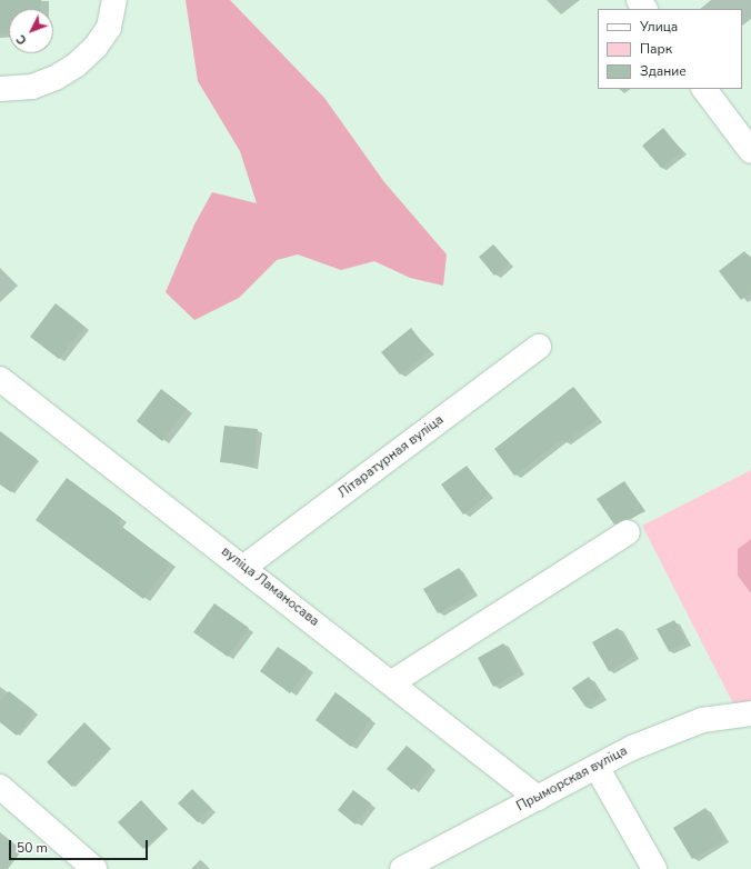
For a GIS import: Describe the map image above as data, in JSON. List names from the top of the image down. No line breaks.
{"streets":{"street":["Літаратурная вуліца","вуліца Ламаносава","Прыморская вуліца"]},"crossings":[["Літаратурная вуліца","вуліца Ламаносава"],["вуліца Ламаносава","Прыморская вуліца"]],"legend":["Улица","Парк","Здание"],"scale_bar":"50 m","north":"bottom left"}
